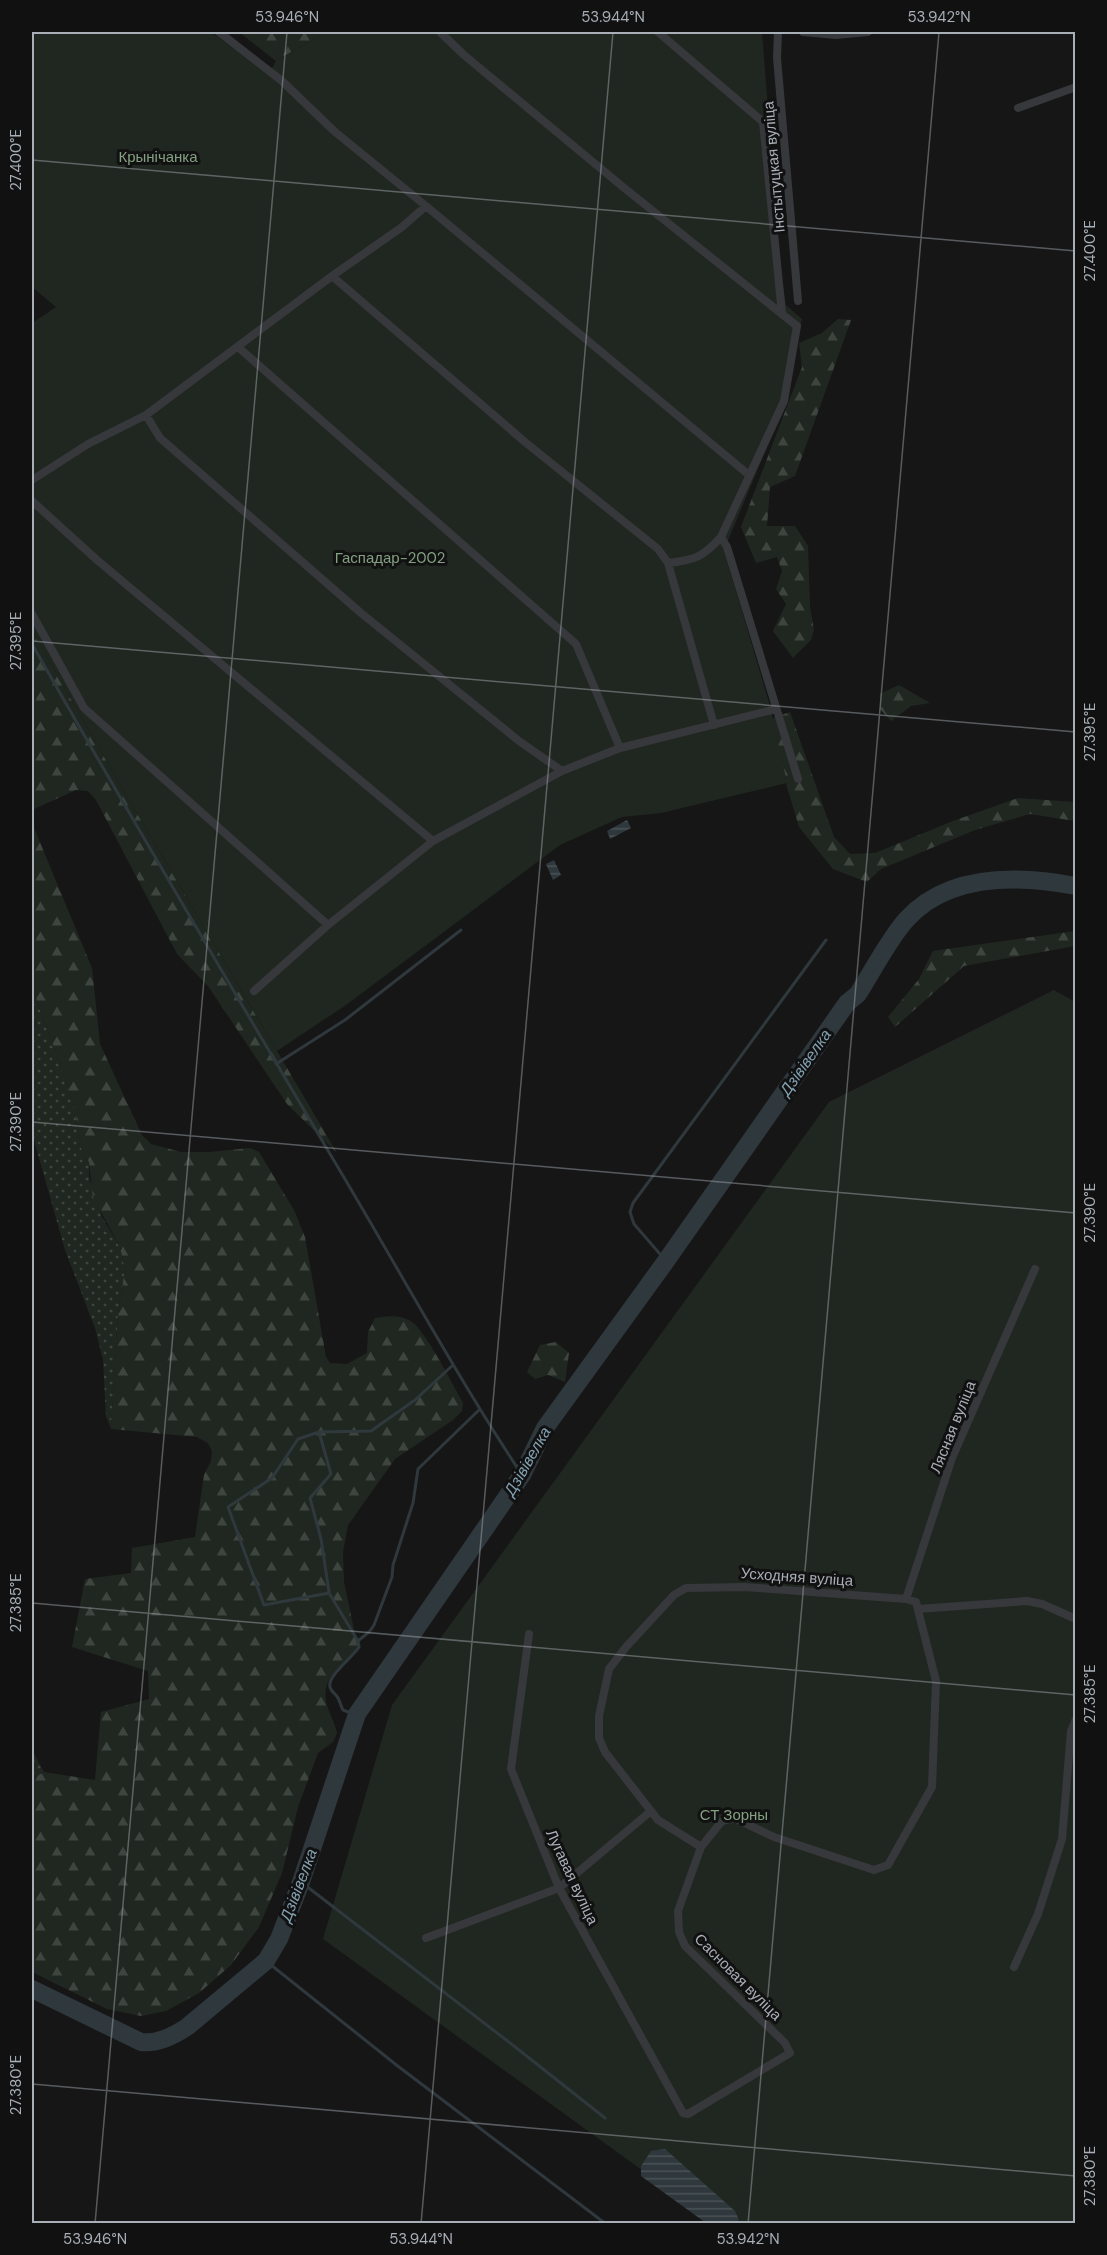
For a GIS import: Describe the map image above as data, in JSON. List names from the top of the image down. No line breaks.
{"streets":{"street":["Інстытуцкая вуліца","Лясная вуліца","Усходняя вуліца","Лугавая вуліца","Сасновая вуліца"]},"crossings":[["Лясная вуліца","Усходняя вуліца"],["Лугавая вуліца","Сасновая вуліца"]],"water":["Дзівівелка"],"parks":["Крынічанка","Гаспадар-2002","СТ Зорны"],"coordinates":["53.946°N","53.944°N","53.942°N","27.400°E","27.395°E","27.390°E","27.385°E","27.380°E"]}
